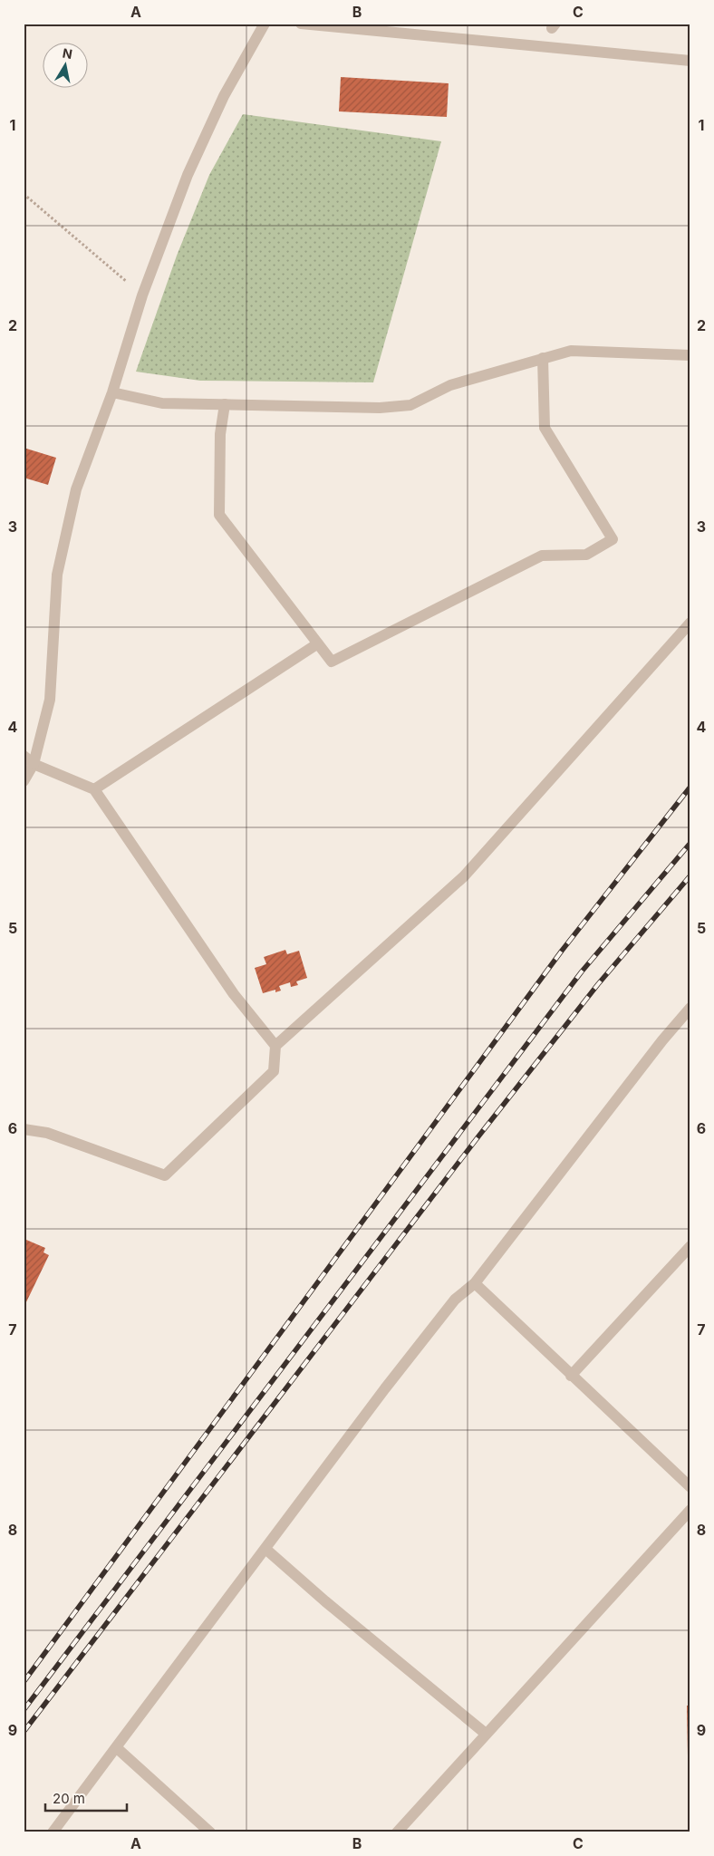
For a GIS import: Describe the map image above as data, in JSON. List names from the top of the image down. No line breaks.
{"scale_bar":"20 m","north":"top","grid":{"columns":["A","B","C"],"rows":["1","2","3","4","5","6","7","8","9"]}}
